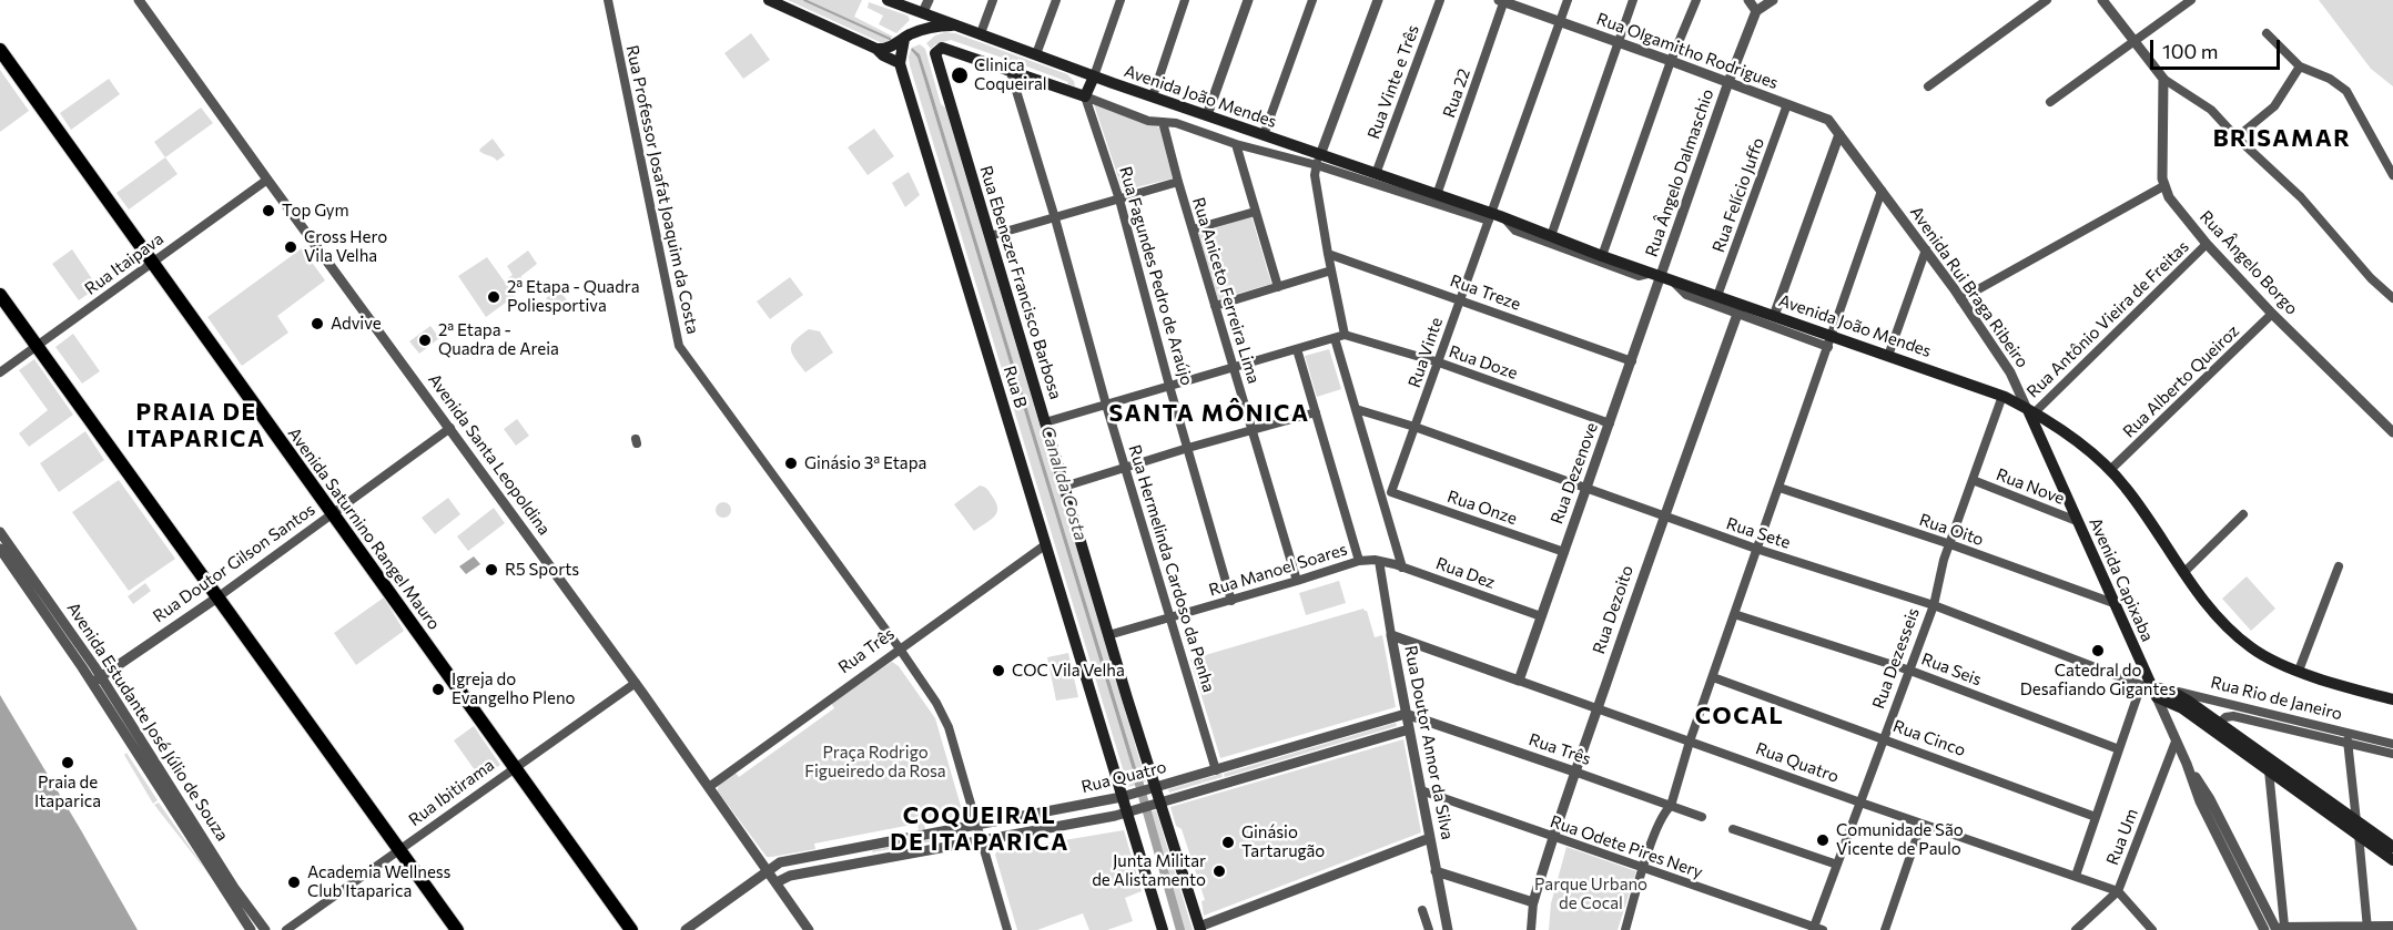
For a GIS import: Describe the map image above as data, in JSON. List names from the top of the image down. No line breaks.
{"streets":{"main road":["Avenida João Mendes","Rua Ebenezer Francisco Barbosa","Rua B","Avenida Saturnino Rangel Mauro","Avenida Capixaba"],"street":["Rua Olgamitho Rodrigues","Rua Vinte e Três","Rua 22","Rua Ângelo Dalmaschio","Rua Professor Josafat Joaquim da Costa","Rua Felício Juffo","Rua Ângelo Borgo","Rua Itaipava","Rua Fagundes Pedro de Araújo","Avenida Rui Braga Ribeiro","Rua Aniceto Ferreira Lima","Rua Treze","Rua Antônio Vieira de Freitas","Rua Vinte","Rua Doze","Rua Alberto Queiroz","Avenida Santa Leopoldina","Rua Dezenove","Rua Nove","Rua Onze","Rua Oito","Rua Sete","Rua Doutor Gilson Santos","Rua Hermelinda Cardoso da Penha","Rua Manoel Soares","Rua Dez","Rua Dezoito","Rua Três","Rua Dezesseis","Rua Seis","Rua Rio de Janeiro","Avenida Estudante José Júlio de Souza","Rua Cinco","Rua Doutor Annor da Silva","Rua Quatro","Rua Ibitirama","Rua Um","Rua Odete Pires Nery"]},"crossings":[["Rua Olgamitho Rodrigues","Rua 22"],["Rua Olgamitho Rodrigues","Rua Ângelo Dalmaschio"],["Rua Olgamitho Rodrigues","Rua Felício Juffo"],["Rua Olgamitho Rodrigues","Avenida Rui Braga Ribeiro"],["Rua Olgamitho Rodrigues","Rua Vinte"],["Rua Vinte e Três","Avenida João Mendes"],["Rua 22","Avenida João Mendes"],["Avenida João Mendes","Rua Ângelo Dalmaschio"],["Avenida João Mendes","Rua Felício Juffo"],["Avenida João Mendes","Avenida Rui Braga Ribeiro"],["Avenida João Mendes","Rua Antônio Vieira de Freitas"],["Avenida João Mendes","Rua Vinte"],["Avenida João Mendes","Rua Dezenove"],["Avenida João Mendes","Avenida Capixaba"],["Avenida João Mendes","Rua Dezoito"],["Avenida João Mendes","Rua Dezesseis"],["Rua Ângelo Dalmaschio","Rua Dezenove"],["Rua Professor Josafat Joaquim da Costa","Rua Três"],["Rua Professor Josafat Joaquim da Costa","Rua Quatro"],["Rua Ângelo Borgo","Rua Antônio Vieira de Freitas"],["Rua Ângelo Borgo","Rua Alberto Queiroz"],["Rua Itaipava","Avenida Santa Leopoldina"],["Rua Itaipava","Avenida Saturnino Rangel Mauro"],["Rua Fagundes Pedro de Araújo","Rua Manoel Soares"],["Rua Ebenezer Francisco Barbosa","Rua Hermelinda Cardoso da Penha"],["Rua Ebenezer Francisco Barbosa","Rua Manoel Soares"],["Rua Ebenezer Francisco Barbosa","Rua Quatro"],["Avenida Rui Braga Ribeiro","Rua Antônio Vieira de Freitas"],["Avenida Rui Braga Ribeiro","Avenida Capixaba"],["Rua Aniceto Ferreira Lima","Rua Manoel Soares"],["Rua Treze","Rua Vinte"],["Rua Treze","Rua Dezenove"],["Rua Antônio Vieira de Freitas","Avenida Capixaba"],["Rua Vinte","Rua Doze"],["Rua Vinte","Rua Onze"],["Rua Vinte","Rua Sete"],["Rua Doze","Rua Dezenove"],["Rua B","Rua Três"],["Rua B","Rua Quatro"],["Avenida Santa Leopoldina","Rua Doutor Gilson Santos"],["Avenida Santa Leopoldina","Rua Três"],["Avenida Santa Leopoldina","Rua Quatro"],["Avenida Santa Leopoldina","Rua Ibitirama"],["Rua Dezenove","Rua Onze"],["Rua Dezenove","Rua Sete"],["Rua Dezenove","Rua Dez"],["Rua Dezenove","Rua Quatro"],["Rua Nove","Avenida Capixaba"],["Rua Nove","Rua Dezesseis"],["Avenida Saturnino Rangel Mauro","Rua Doutor Gilson Santos"],["Avenida Saturnino Rangel Mauro","Rua Ibitirama"],["Rua Oito","Avenida Capixaba"],["Rua Oito","Rua Dezesseis"],["Rua Sete","Avenida Capixaba"],["Rua Sete","Rua Dezoito"],["Rua Sete","Rua Dezesseis"],["Rua Sete","Rua Rio de Janeiro"],["Rua Doutor Gilson Santos","Avenida Estudante José Júlio de Souza"],["Rua Hermelinda Cardoso da Penha","Rua Manoel Soares"],["Rua Hermelinda Cardoso da Penha","Rua Quatro"],["Rua Manoel Soares","Rua Dez"],["Rua Manoel Soares","Rua Doutor Annor da Silva"],["Rua Dez","Rua Doutor Annor da Silva"],["Avenida Capixaba","Rua Rio de Janeiro"],["Avenida Capixaba","Rua Um"],["Rua Dezoito","Rua Três"],["Rua Dezoito","Rua Quatro"],["Rua Dezoito","Rua Odete Pires Nery"],["Rua Três","Rua Doutor Annor da Silva"],["Rua Três","Rua Quatro"],["Rua Dezesseis","Rua Seis"],["Rua Dezesseis","Rua Cinco"],["Rua Dezesseis","Rua Quatro"],["Rua Dezesseis","Rua Odete Pires Nery"],["Rua Doutor Annor da Silva","Rua Quatro"],["Rua Doutor Annor da Silva","Rua Odete Pires Nery"],["Rua Quatro","Rua Um"]],"districts":["BRISAMAR","PRAIA DE ITAPARICA","SANTA MÔNICA","COCAL","COQUEIRAL DE ITAPARICA"],"water":["Canal da Costa"],"parks":["Praça Rodrigo Figueiredo da Rosa","Parque Urbano de Cocal"],"places":["Clinica Coqueiral","Top Gym","Cross Hero Vila Velha","2ª Etapa - Quadra Poliesportiva","Advive","2ª Etapa - Quadra de Areia","Ginásio 3ª Etapa","R5 Sports","Catedral do Desafiando Gigantes","COC Vila Velha","Igreja do Evangelho Pleno","Praia de Itaparica","Comunidade São Vicente de Paulo","Ginásio Tartarugão","Junta Militar de Alistamento","Academia Wellness Club Itaparica"],"scale_bar":"100 m"}
